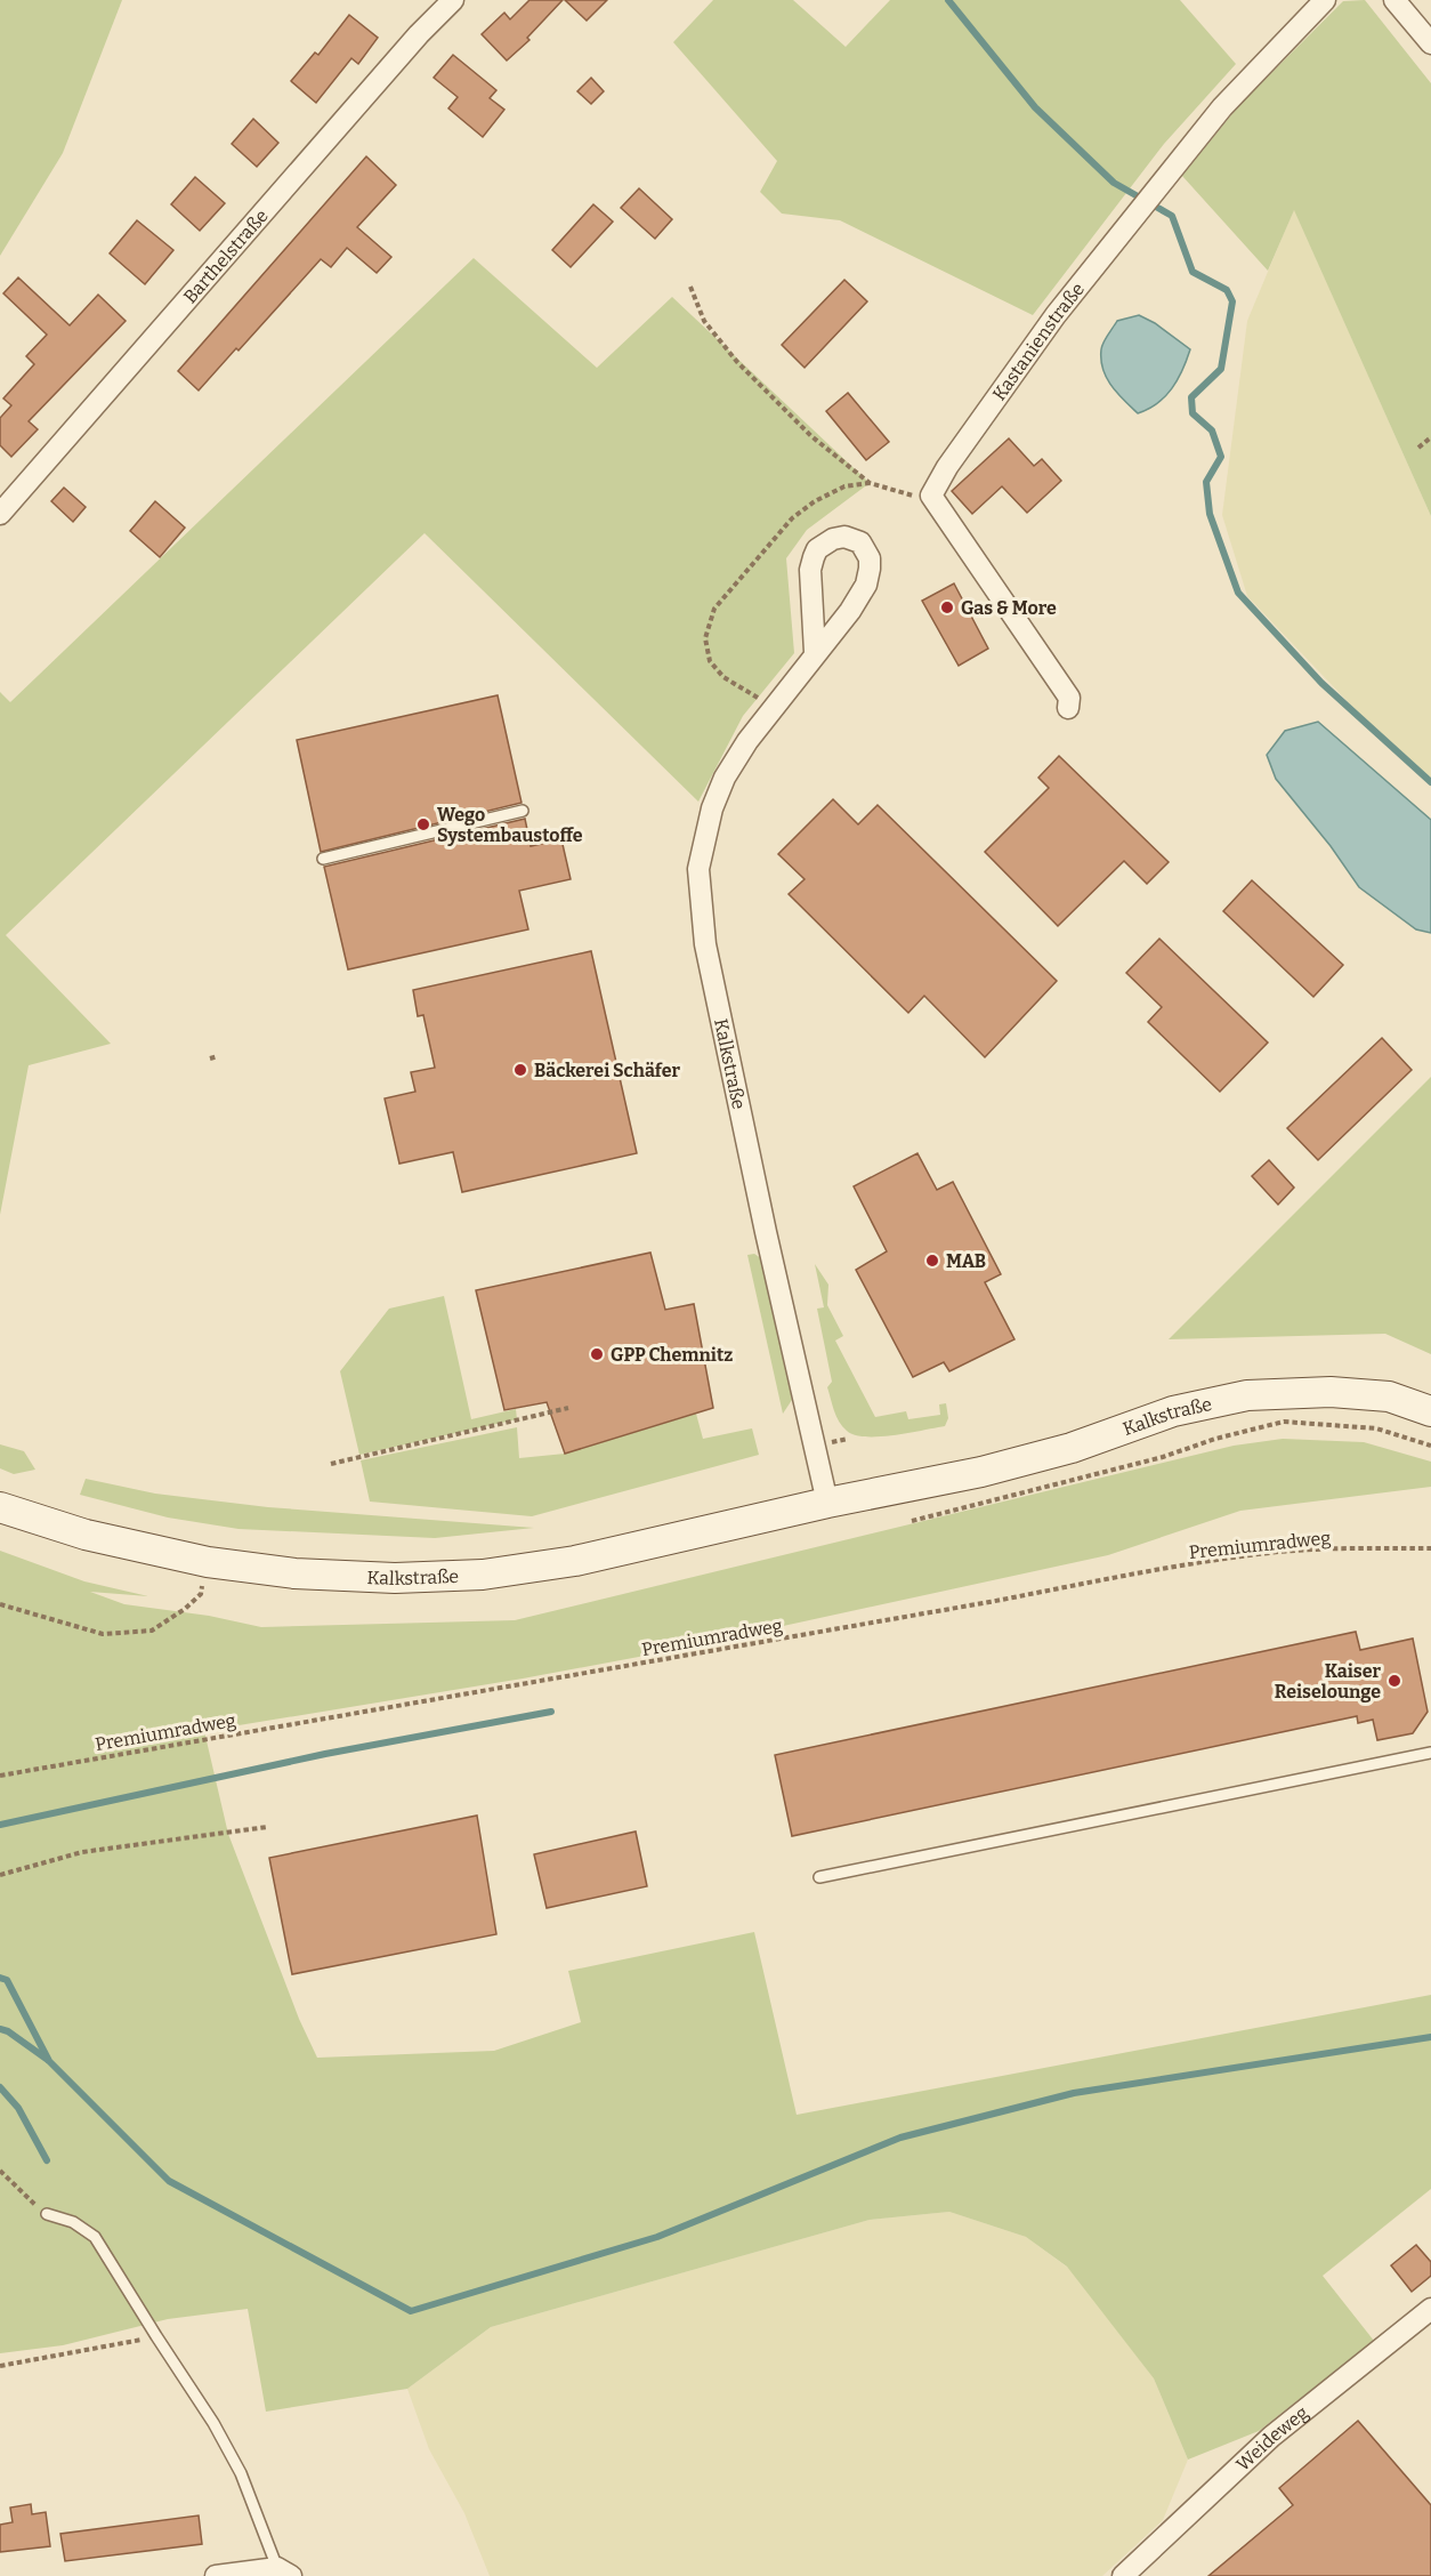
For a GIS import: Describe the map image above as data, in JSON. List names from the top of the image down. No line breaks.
{"streets":{"main road":["Kalkstraße"],"street":["Barthelstraße","Kastanienstraße","Weideweg"],"path":["Premiumradweg"]},"places":["Gas & More","Wego Systembaustoffe","Bäckerei Schäfer","MAB","GPP Chemnitz","Kaiser Reiselounge"]}
